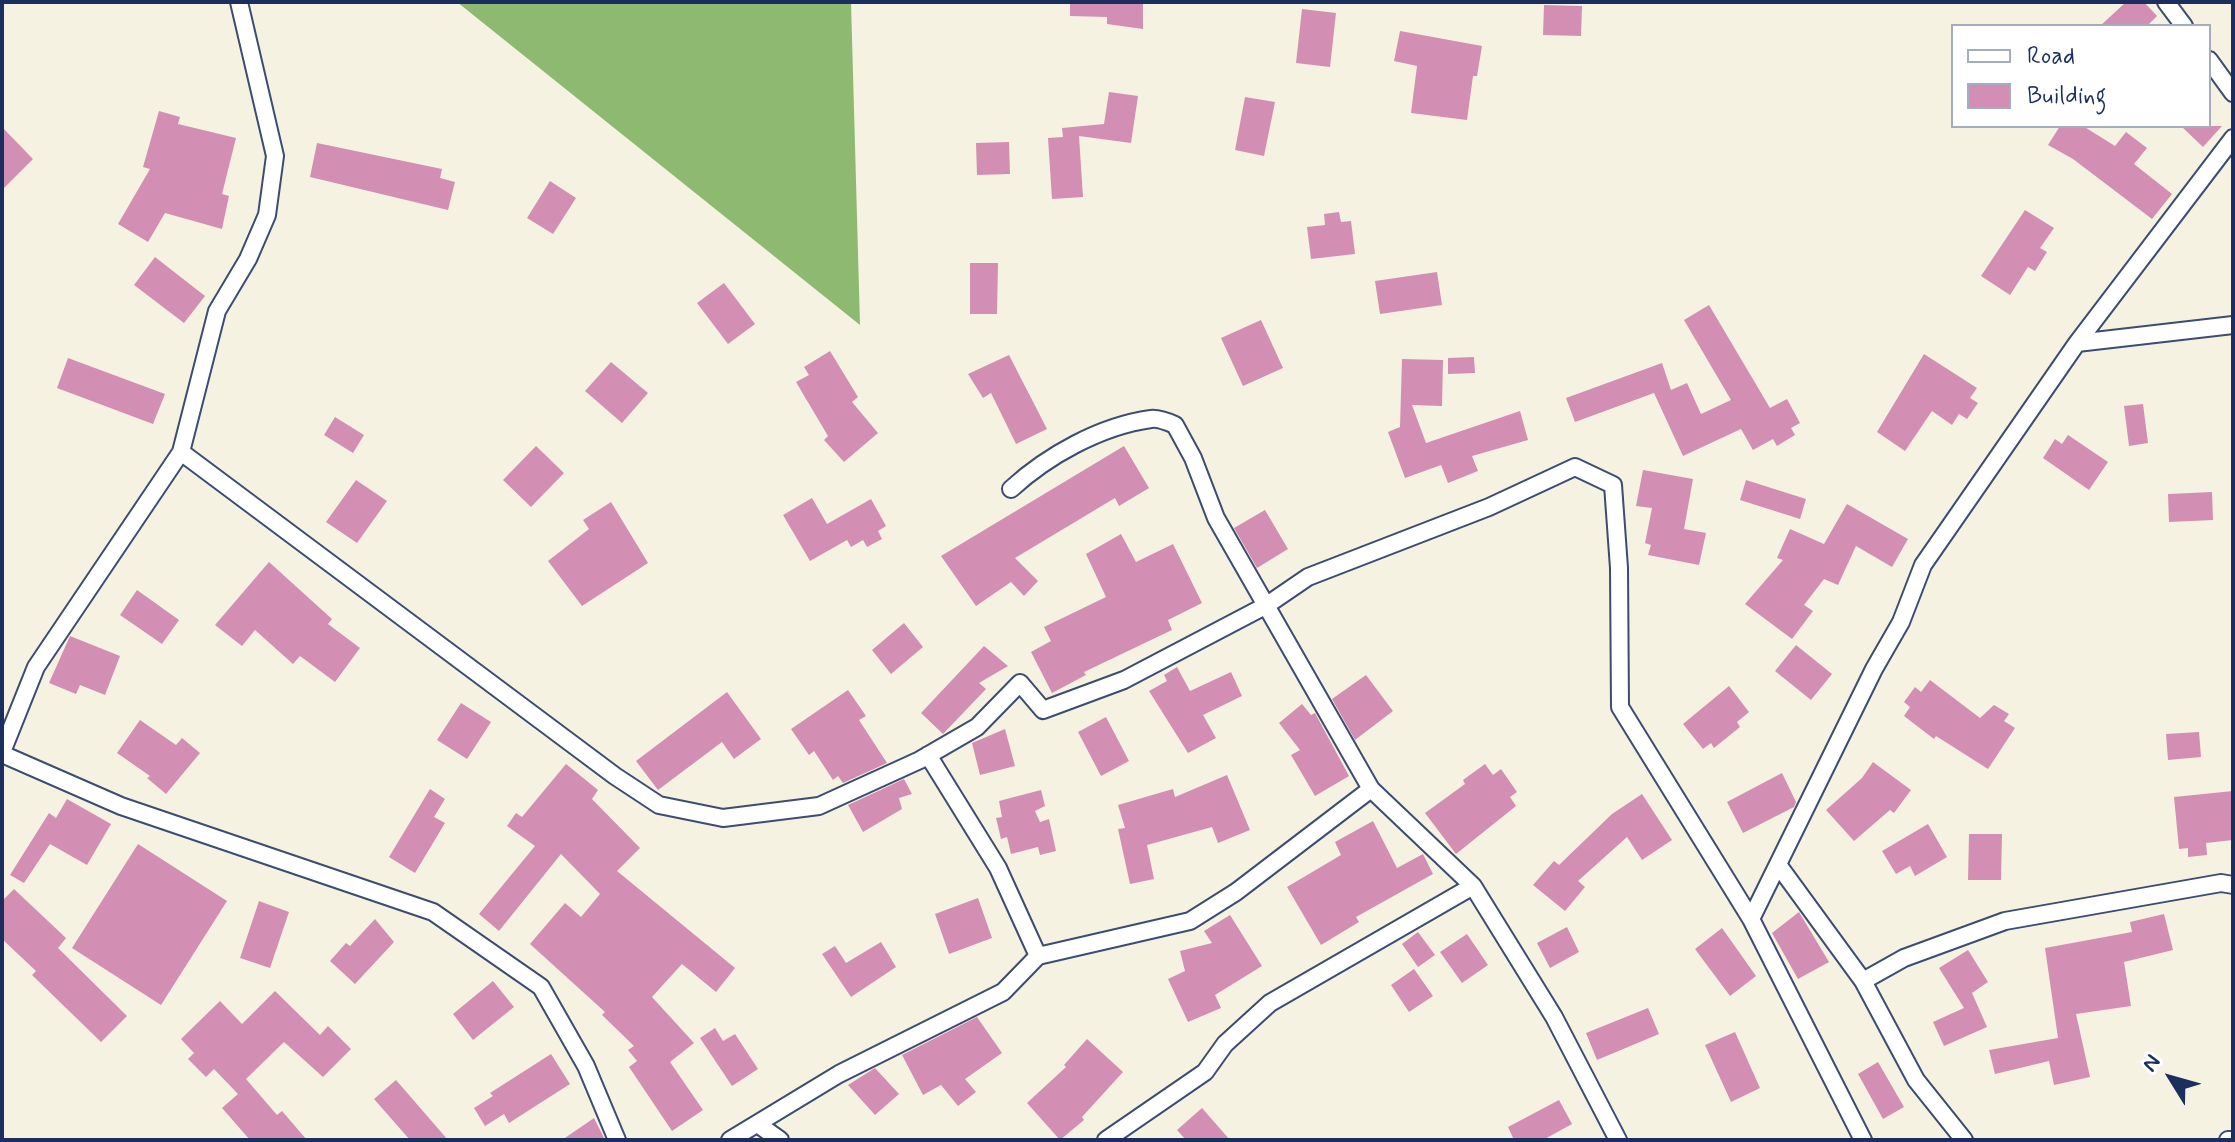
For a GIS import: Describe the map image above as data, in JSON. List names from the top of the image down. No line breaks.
{"legend":["Road","Building"],"north":"top left"}
